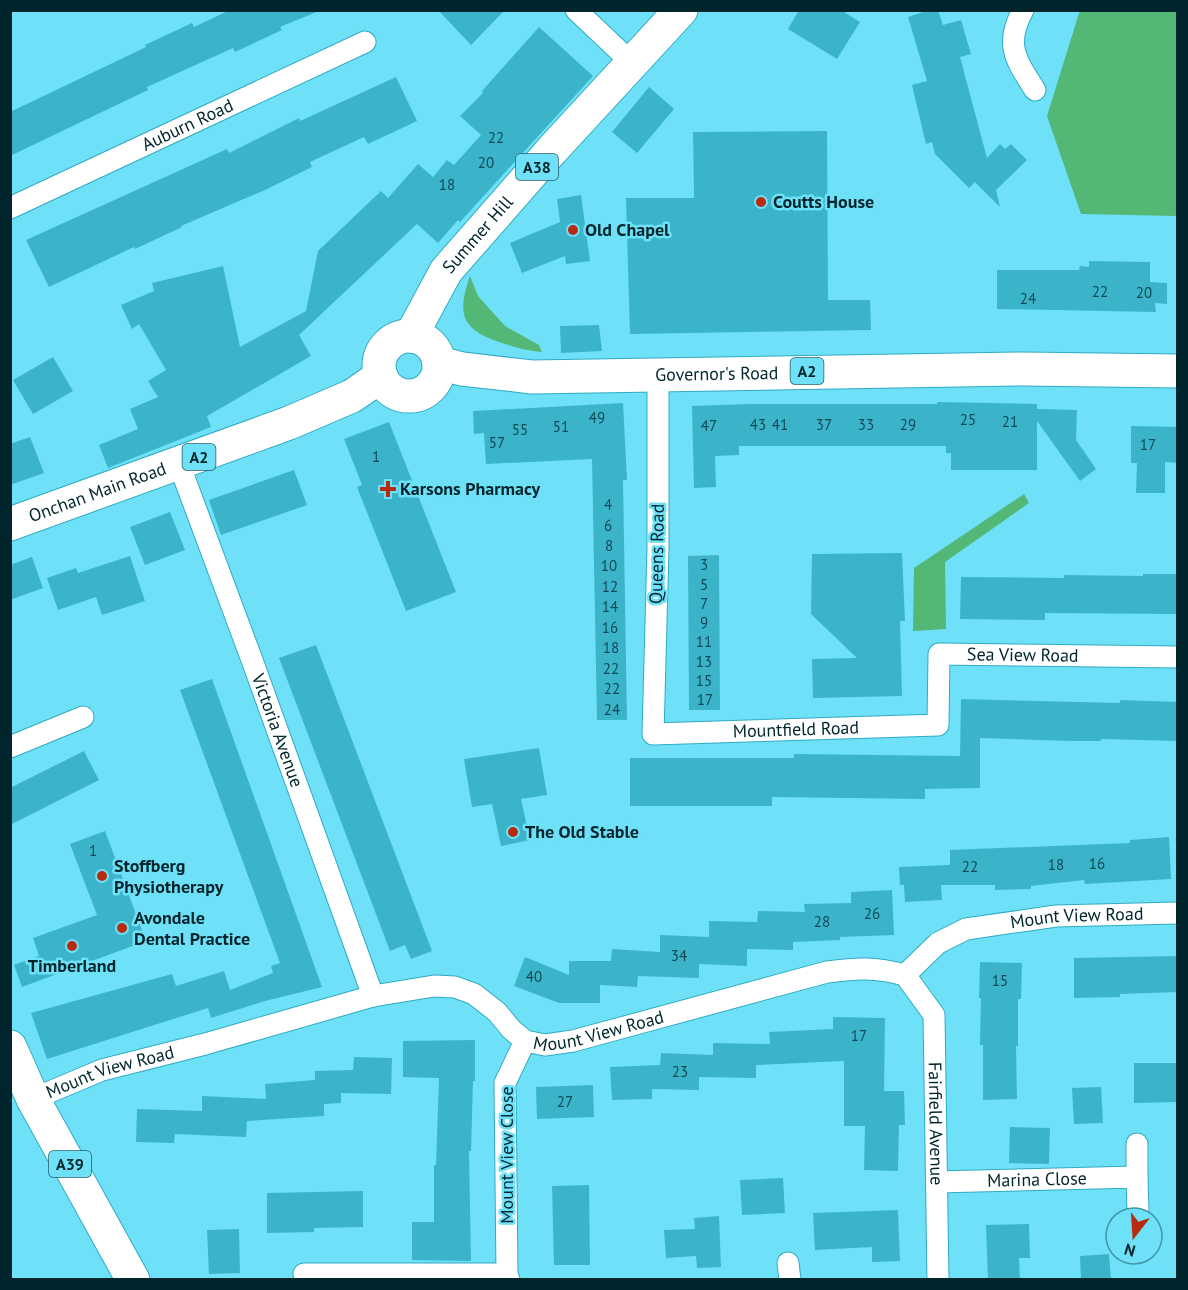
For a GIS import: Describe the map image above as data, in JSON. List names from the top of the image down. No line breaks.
{"streets":{"main road":["A38","Summer Hill","A2","Governor's Road","Onchan Main Road","A39"],"street":["Auburn Road","Queens Road","Sea View Road","Mountfield Road","Victoria Avenue","Mount View Road","Fairfield Avenue","Mount View Close","Marina Close"]},"crossings":[["Summer Hill","Governor's Road"],["Summer Hill","Onchan Main Road"],["Governor's Road","Onchan Main Road"],["Governor's Road","Queens Road"],["Onchan Main Road","Victoria Avenue"],["Queens Road","Mountfield Road"],["Sea View Road","Mountfield Road"],["Victoria Avenue","Mount View Road"],["Mount View Road","Fairfield Avenue"],["Mount View Road","Mount View Close"],["Mount View Road","A39"],["Fairfield Avenue","Marina Close"]],"places":{"other":["Coutts House","Old Chapel","The Old Stable","Stoffberg Physiotherapy","Avondale Dental Practice","Timberland"],"health":["Karsons Pharmacy"]},"house_numbers":["22","20","18","22","20","24","49","25","21","43","41","37","33","29","47","51","55","57","17","1","4","6","8","3","10","5","12","7","14","9","16","11","18","13","22","15","22","17","24","1","16","18","22","26","28","34","40","15","17","23","27"],"north":"bottom"}
